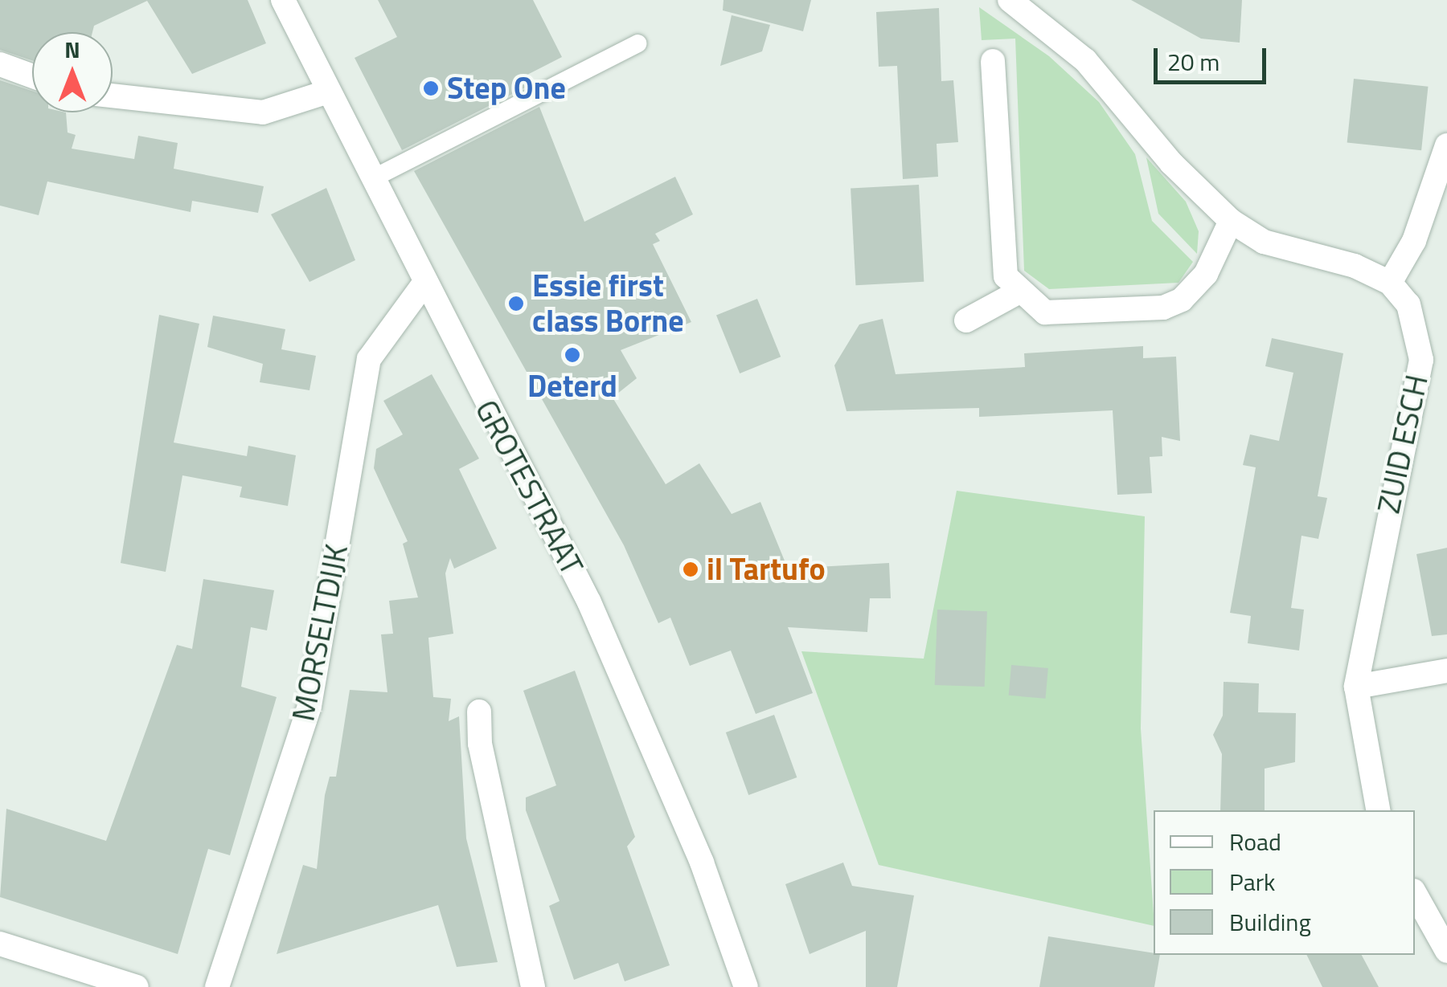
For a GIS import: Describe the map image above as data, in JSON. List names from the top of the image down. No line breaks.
{"streets":{"street":["ZUID ESCH","GROTESTRAAT","MORSELTDIJK"]},"crossings":[["GROTESTRAAT","MORSELTDIJK"]],"places":["Step One","Essie first class Borne","Deterd","il Tartufo"],"legend":["Road","Park","Building"],"scale_bar":"20 m","north":"top"}
